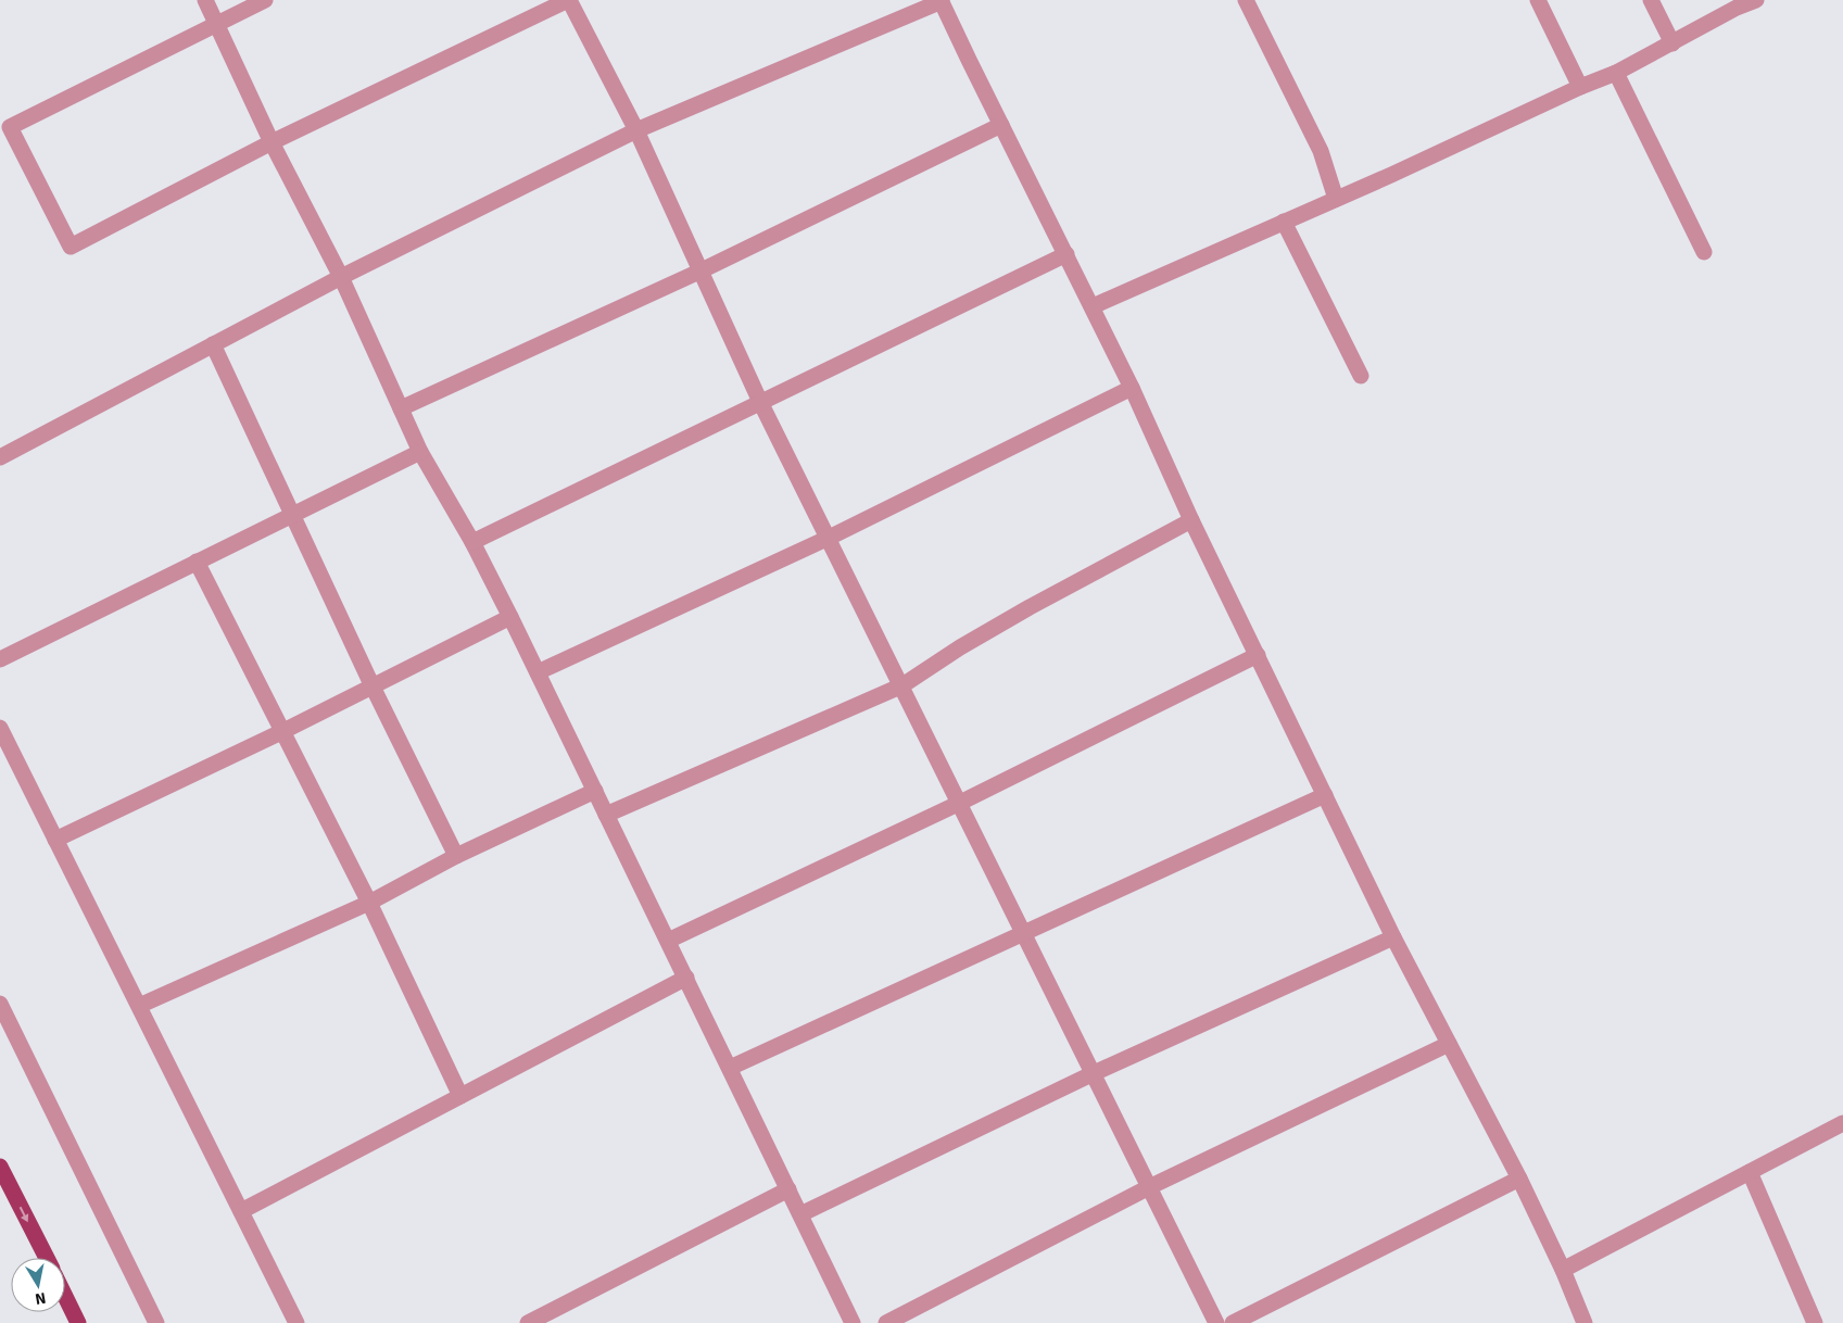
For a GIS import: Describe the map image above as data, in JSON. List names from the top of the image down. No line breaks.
{"north":"bottom"}
